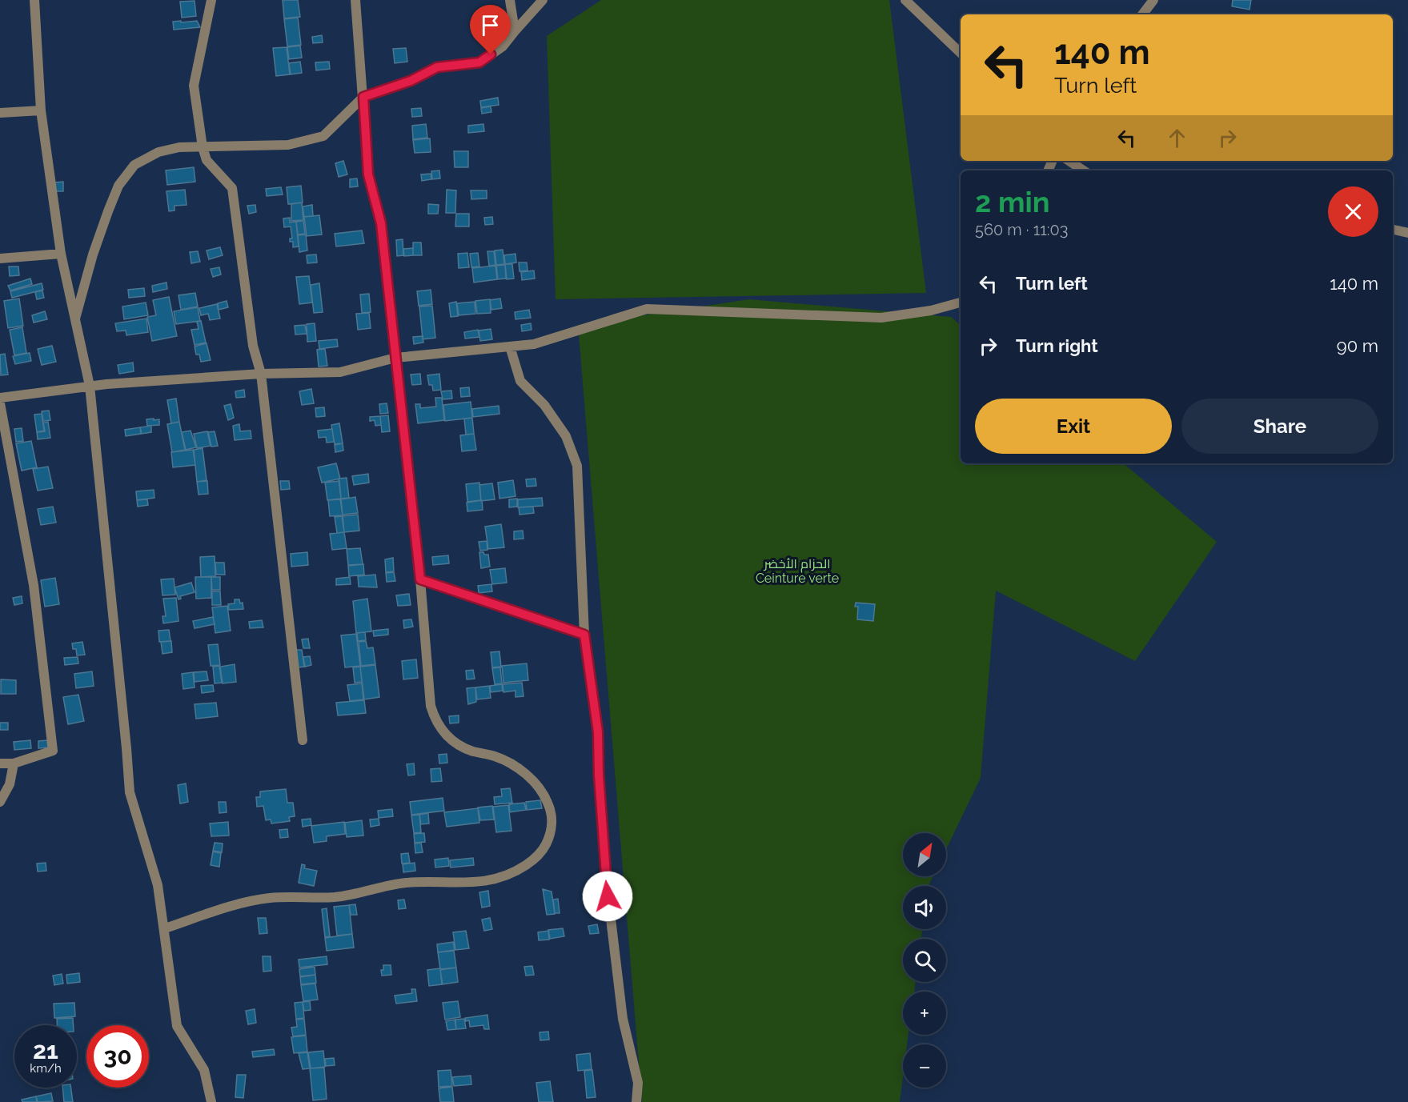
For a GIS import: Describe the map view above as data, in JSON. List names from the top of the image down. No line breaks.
{"parks":["الحزام الأخضر Ceinture verte"],"north":"top right","page":{"turn":["140 m","Turn left"],"heading":["2 min","560 m · 11:03"],"list":[{"name":"Turn left","value":"140 m"},{"name":"Turn right","value":"90 m"}],"buttons":["Exit","Share"],"map_buttons":["+","−"],"speed":"21 km/h","limit":"30"}}
